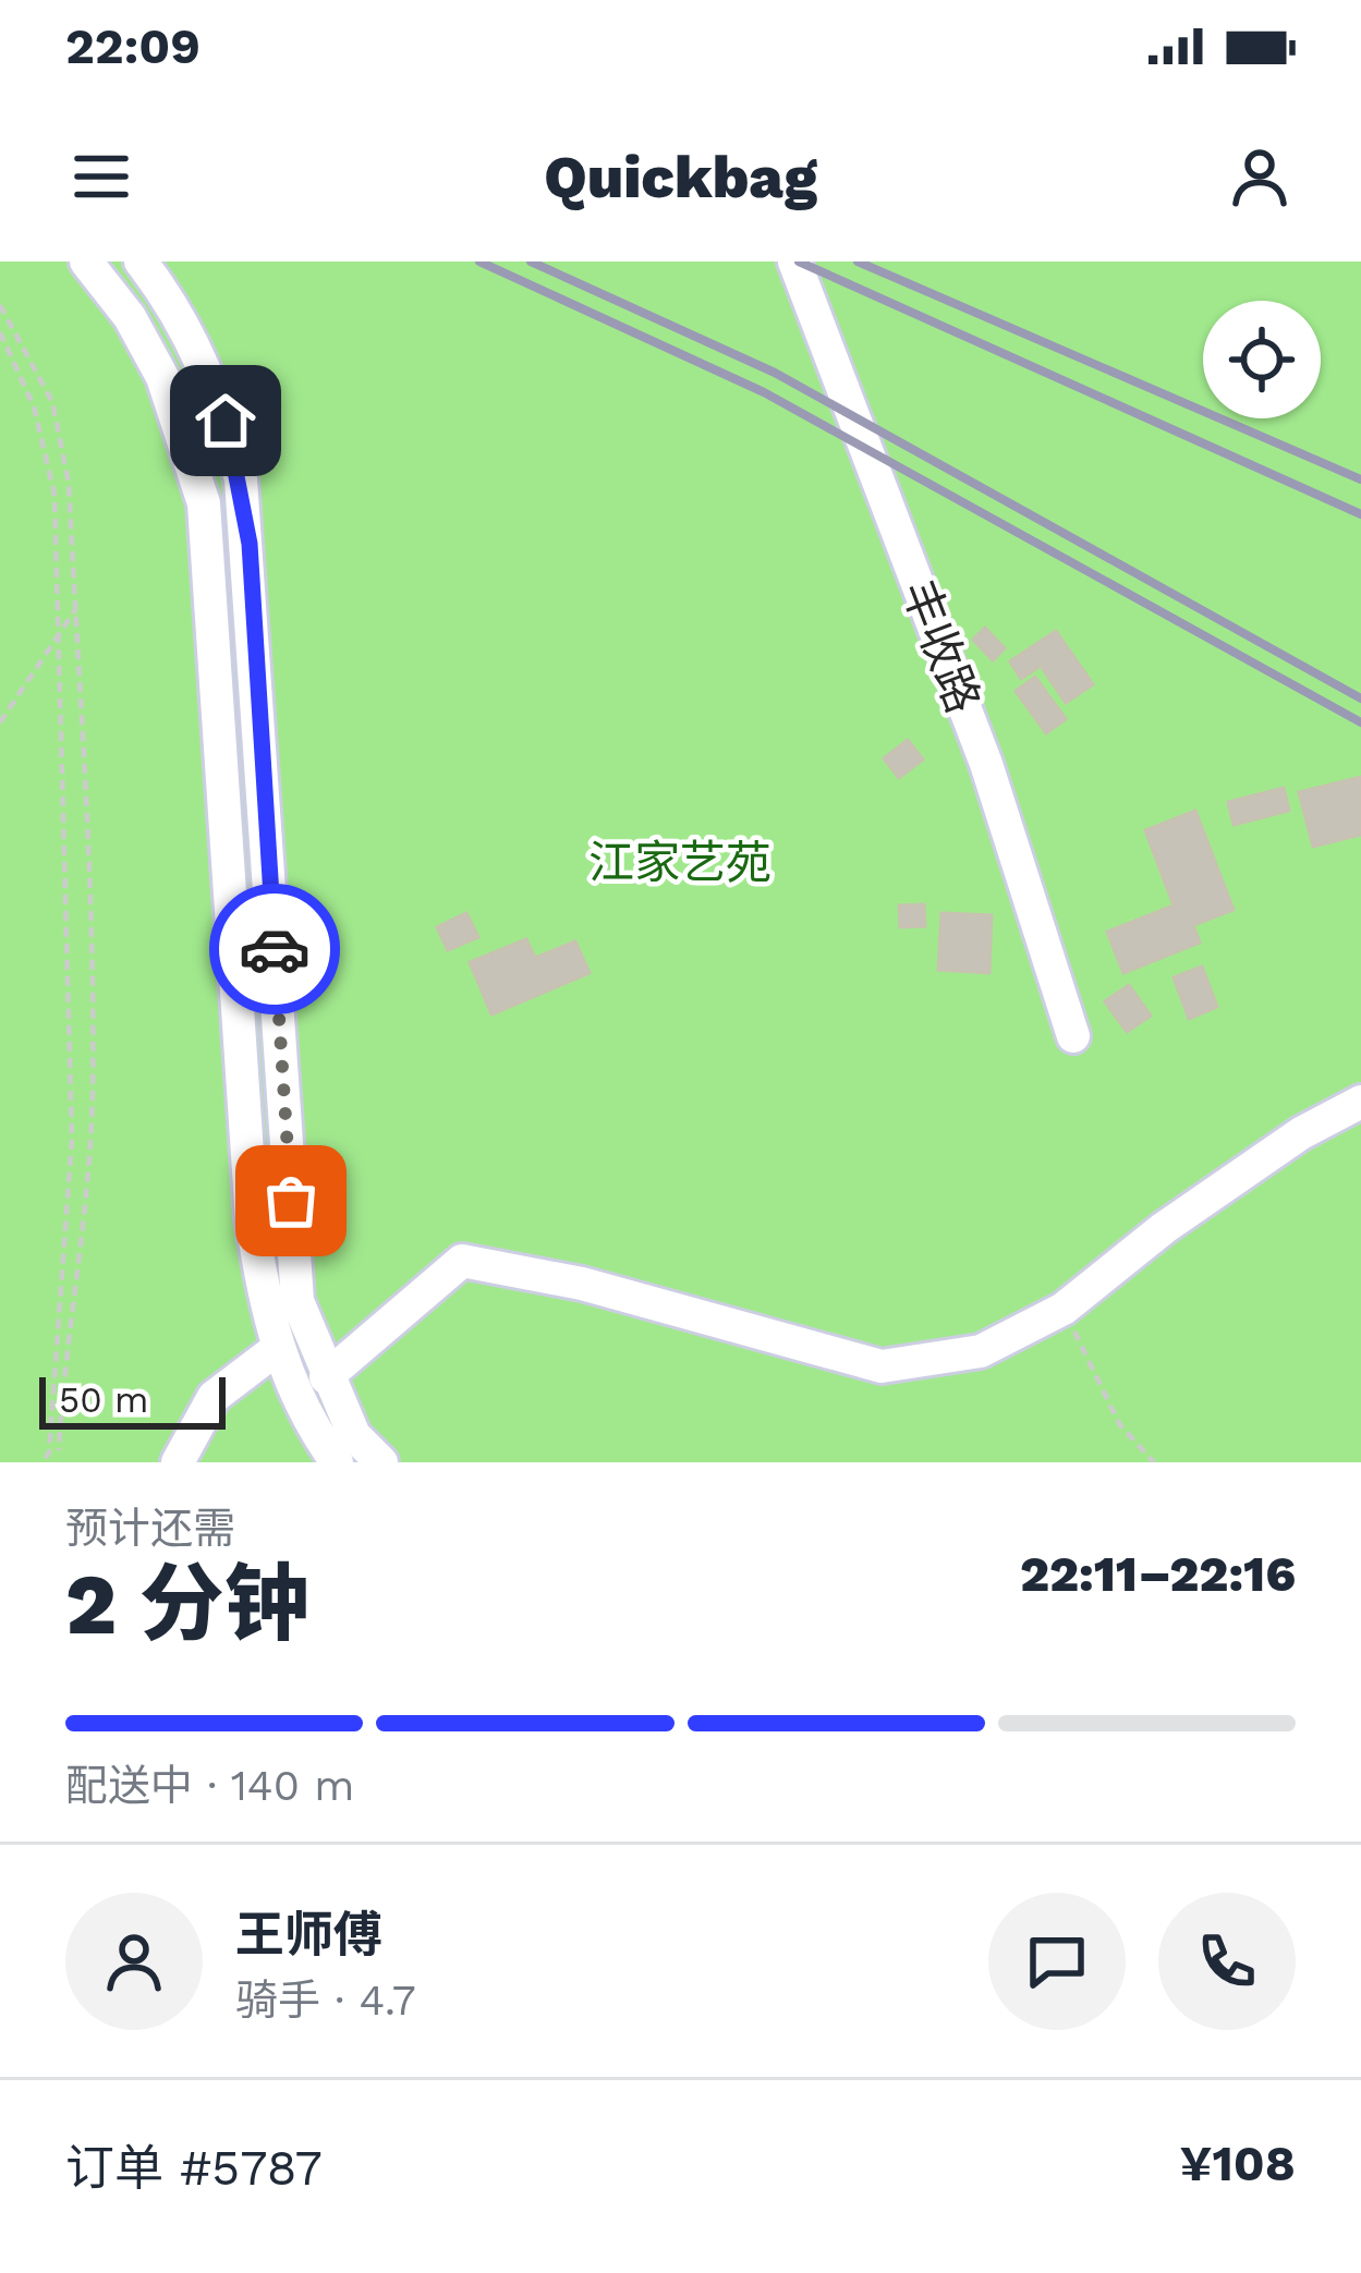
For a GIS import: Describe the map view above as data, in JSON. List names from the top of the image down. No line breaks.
{"streets":{"street":["丰收路"]},"parks":["江家艺苑"],"scale_bar":"50 m","page":{"status":"22:09","header":"Quickbag","scale":"50 m","heading":["2 分钟","预计还需","22:11–22:16"],"panel":["王师傅","骑手 · 4.7","订单 #5787","¥108"],"bar":"配送中 · 140 m"}}
